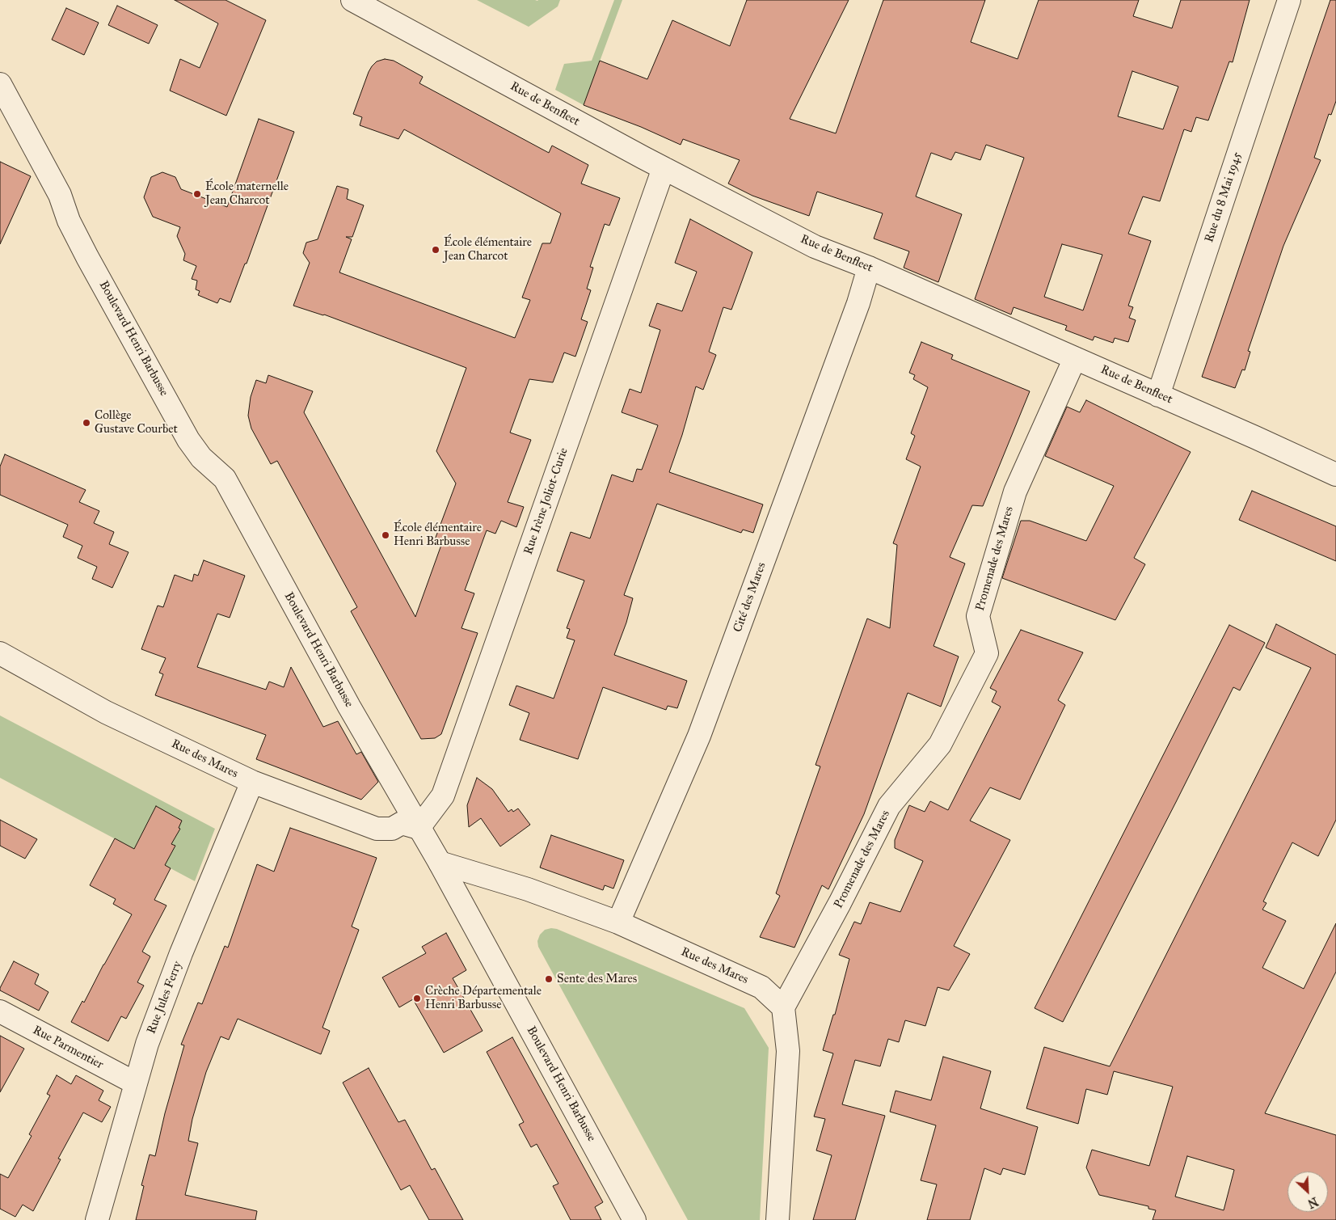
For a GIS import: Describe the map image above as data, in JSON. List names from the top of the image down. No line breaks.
{"streets":{"street":["Rue de Benfleet","Rue du 8 Mai 1945","Boulevard Henri Barbusse","Rue Irène Joliot-Curie","Promenade des Mares","Cité des Mares","Rue des Mares","Rue Jules Ferry","Rue Parmentier"]},"crossings":[["Rue de Benfleet","Rue du 8 Mai 1945"],["Rue de Benfleet","Rue Irène Joliot-Curie"],["Rue de Benfleet","Promenade des Mares"],["Rue de Benfleet","Cité des Mares"],["Boulevard Henri Barbusse","Rue Irène Joliot-Curie"],["Boulevard Henri Barbusse","Rue des Mares"],["Rue Irène Joliot-Curie","Rue des Mares"],["Promenade des Mares","Rue des Mares"],["Cité des Mares","Rue des Mares"],["Rue des Mares","Rue Jules Ferry"],["Rue Jules Ferry","Rue Parmentier"]],"places":["École maternelle Jean Charcot","École élémentaire Jean Charcot","Collège Gustave Courbet","École élémentaire Henri Barbusse","Sente des Mares","Crèche Départementale Henri Barbusse"],"north":"bottom right"}
